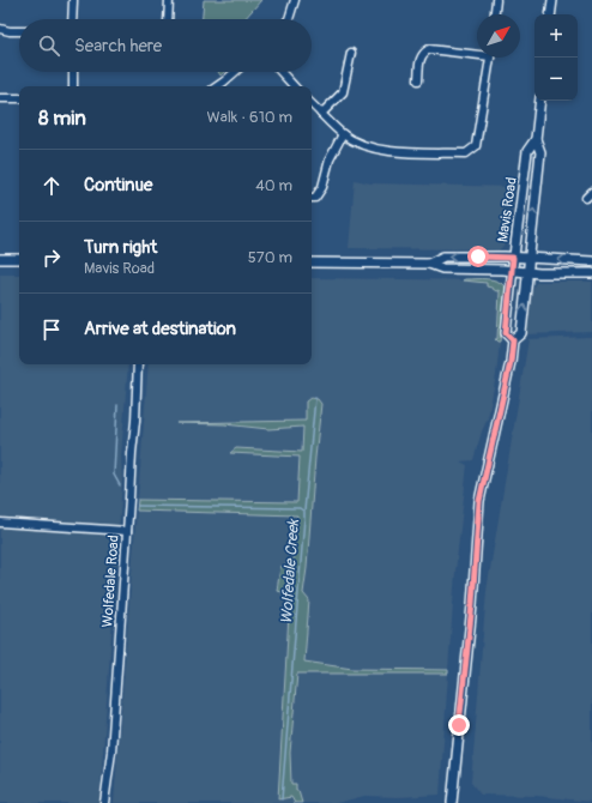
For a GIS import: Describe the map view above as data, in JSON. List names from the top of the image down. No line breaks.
{"streets":{"main road":["Mavis Road"],"street":["Wolfedale Road"]},"water":["Wolfedale Creek"],"north":"top right","page":{"map_buttons":["+","−"],"search":"Search here","heading":["8 min","Walk · 610 m"],"list":[["Continue","40 m"],["Turn right","Mavis Road","570 m"],"Arrive at destination"]}}
